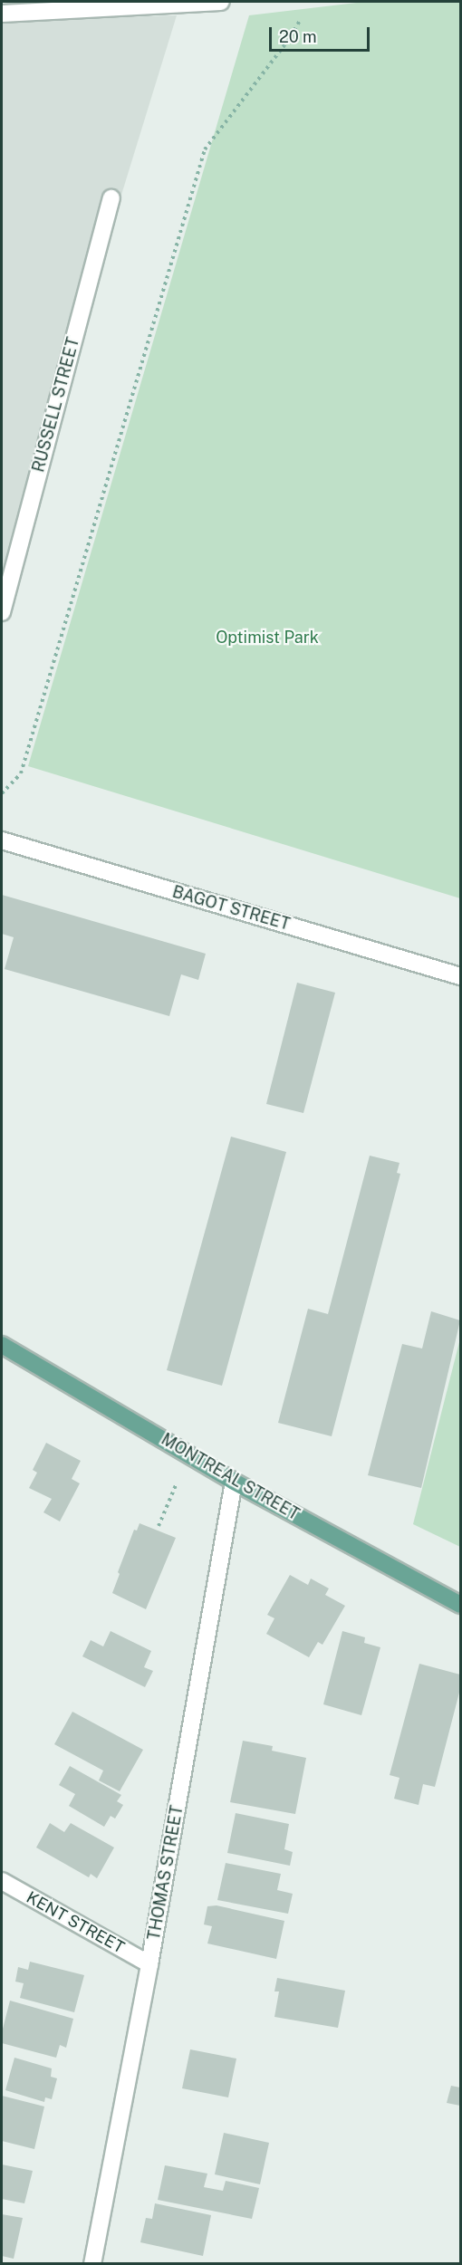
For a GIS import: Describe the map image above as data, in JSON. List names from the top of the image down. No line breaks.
{"streets":{"main road":["MONTREAL STREET"],"street":["RUSSELL STREET","BAGOT STREET","THOMAS STREET","KENT STREET"]},"crossings":[["MONTREAL STREET","THOMAS STREET"],["THOMAS STREET","KENT STREET"]],"parks":["Optimist Park"],"scale_bar":"20 m"}
